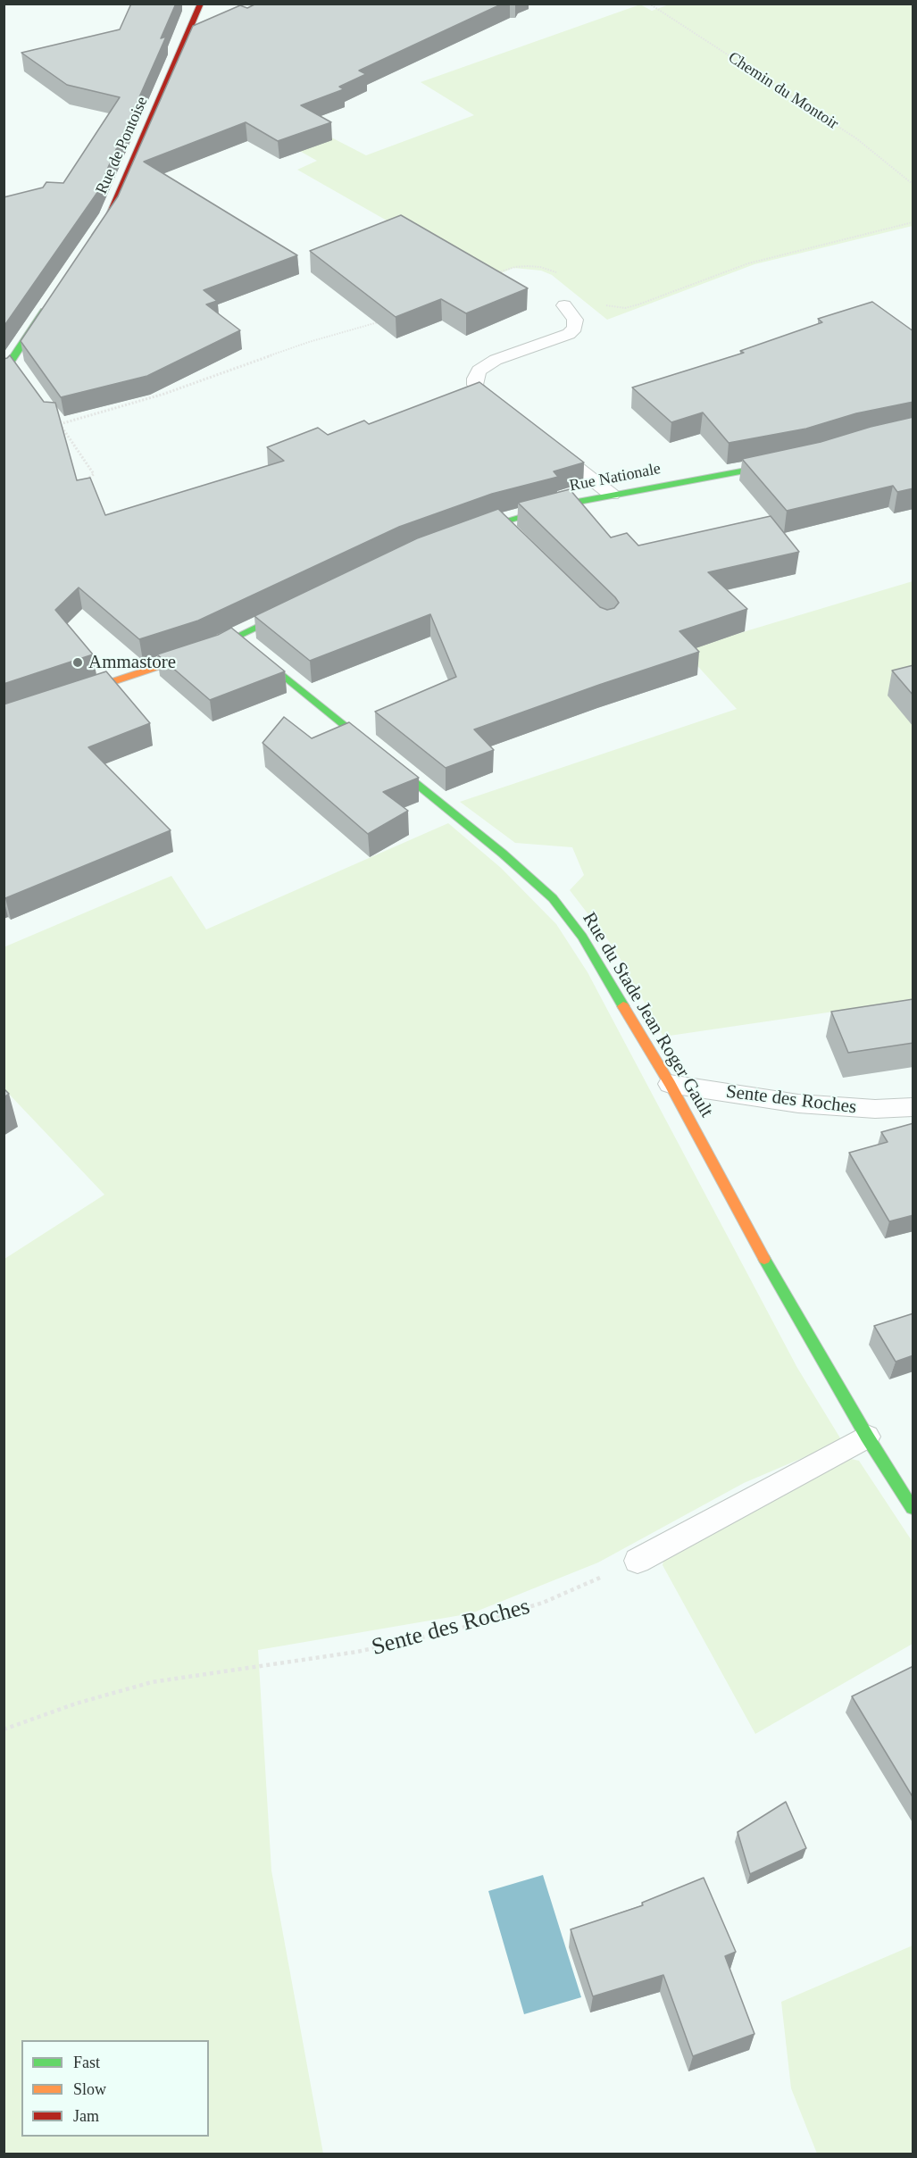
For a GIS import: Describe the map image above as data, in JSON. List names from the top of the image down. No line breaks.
{"streets":{"street":["Rue de Pontoise","Rue Nationale","Rue du Stade Jean Roger Gault"],"lane":["Sente des Roches"],"path":["Chemin du Montoir"]},"crossings":[["Rue du Stade Jean Roger Gault","Sente des Roches"]],"places":["Ammastore"],"legend":["Fast","Slow","Jam"]}
